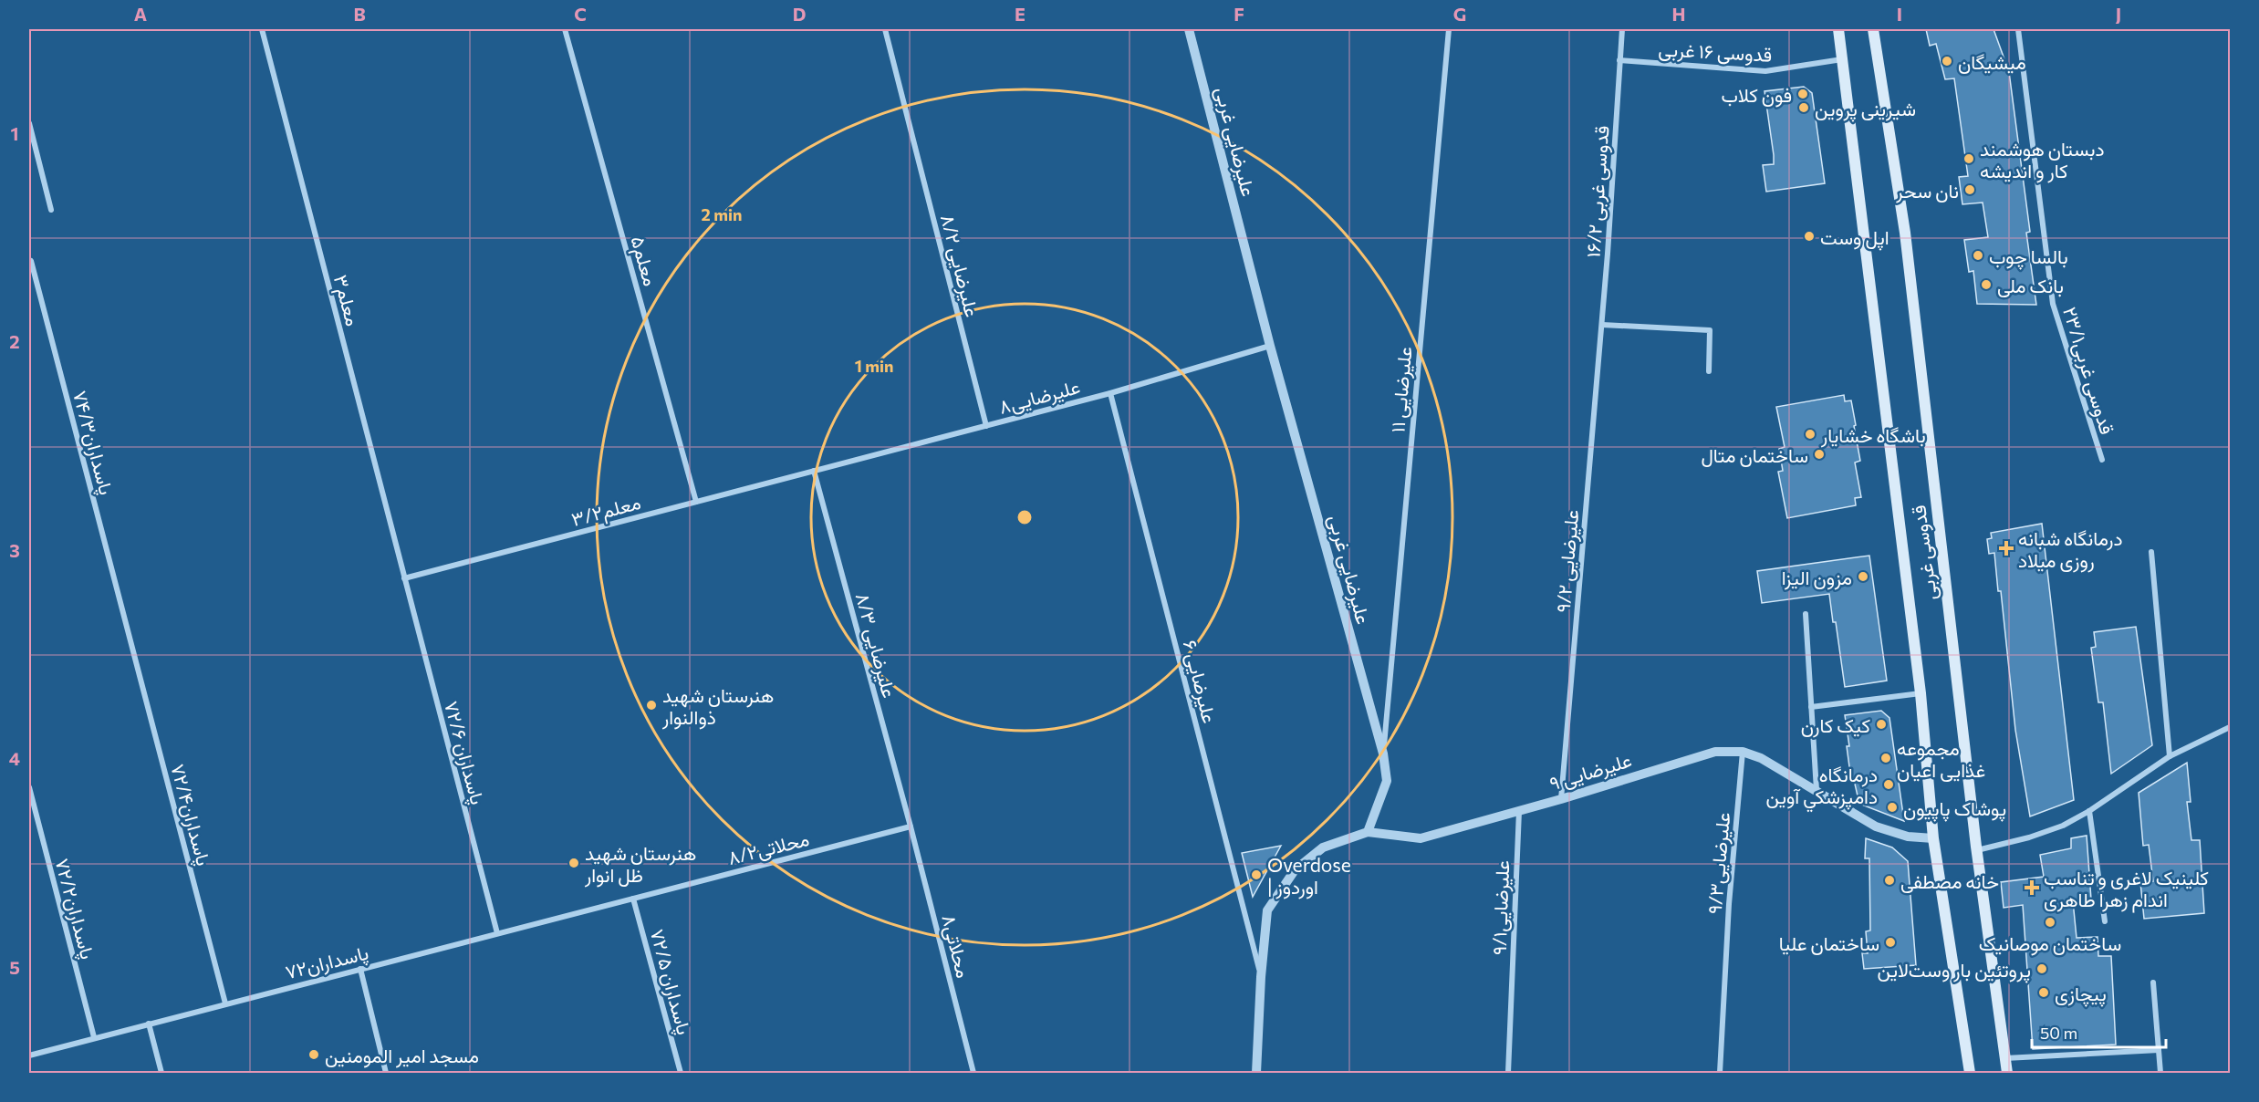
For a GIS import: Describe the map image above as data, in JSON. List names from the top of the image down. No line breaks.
{"streets":{"main road":["قدوسی غربی"],"street":["قدوسی ۱۶ غربی","علیرضایی غربی","۱۶/۲ قدوسی غربی","معلم۵","علیرضایی ۸/۲","معلم۳","قدوسی غربی۲۳/۱","۱۱ علیرضایی","علیرضایی۸","پاسداران۷۴/۳","معلم۳/۲","۹/۲ علیرضایی","۸/۳ علیرضایی","۶ علیرضایی","۷۲/۶ پاسداران","۹ علیرضایی","پاسداران۷۲/۴","محلاتی۸/۲","علیرضایی۹/۳","علیرضایی۹/۱","پاسداران۷۲/۲","محلاتی۸","پاسداران۷۲","۷۲/۵ پاسداران"]},"crossings":[["قدوسی ۱۶ غربی","۱۶/۲ قدوسی غربی"],["قدوسی ۱۶ غربی","قدوسی غربی"],["علیرضایی غربی","۱۱ علیرضایی"],["علیرضایی غربی","علیرضایی۸"],["علیرضایی غربی","۹ علیرضایی"],["۱۶/۲ قدوسی غربی","۹/۲ علیرضایی"],["معلم۵","معلم۳/۲"],["علیرضایی ۸/۲","علیرضایی۸"],["معلم۳","معلم۳/۲"],["معلم۳","۷۲/۶ پاسداران"],["علیرضایی۸","معلم۳/۲"],["علیرضایی۸","۸/۳ علیرضایی"],["علیرضایی۸","۶ علیرضایی"],["پاسداران۷۴/۳","پاسداران۷۲/۴"],["معلم۳/۲","۸/۳ علیرضایی"],["معلم۳/۲","۷۲/۶ پاسداران"],["قدوسی غربی","۹ علیرضایی"],["۹/۲ علیرضایی","۹ علیرضایی"],["۸/۳ علیرضایی","محلاتی۸/۲"],["۸/۳ علیرضایی","محلاتی۸"],["۷۲/۶ پاسداران","پاسداران۷۲"],["۹ علیرضایی","علیرضایی۹/۳"],["۹ علیرضایی","علیرضایی۹/۱"],["پاسداران۷۲/۴","پاسداران۷۲"],["محلاتی۸/۲","محلاتی۸"],["محلاتی۸/۲","پاسداران۷۲"],["محلاتی۸/۲","۷۲/۵ پاسداران"],["پاسداران۷۲/۲","پاسداران۷۲"],["پاسداران۷۲","۷۲/۵ پاسداران"]],"places":{"other":["میشیگان","فون کلاب","شیرینی پروین","دبستان هوشمند کار و اندیشه","نان سحر","اپل وست","بالسا چوب","بانک ملی","باشگاه خشایار","ساختمان متال","مزون الیزا","هنرستان شهید ذوالنوار","کیک کارن","مجموعه غذایی اعیان","درمانگاه دامپزشكي آوين","پوشاک پاپیون","هنرستان شهید ظل انوار","Overdose | اوردوز","خانه مصطفی","ساختمان موصانیک","ساختمان علیا","پروتئین بار وست‌لاین","پیچازی","مسجد امیر المومنین"],"health":["درمانگاه شبانه روزی میلاد","کلینیک لاغری و تناسب اندام زهرا طاهری"]},"scale_bar":"50 m","grid":{"columns":["A","B","C","D","E","F","G","H","I","J"],"rows":["1","2","3","4","5"]},"rings":["2 min","1 min"]}
